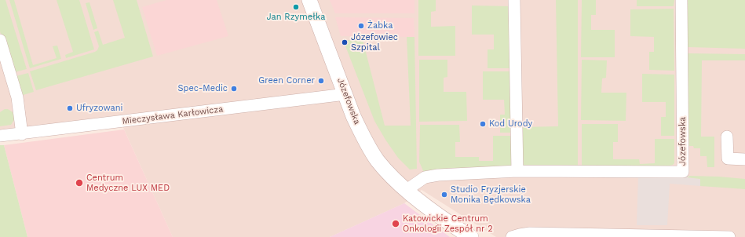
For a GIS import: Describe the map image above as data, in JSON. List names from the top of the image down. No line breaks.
{"streets":{"street":["Józefowska","Mieczysława Karłowicza"]},"crossings":[["Józefowska","Mieczysława Karłowicza"]],"places":["Jan Rzymełka","Żabka","Józefowiec Szpital","Green Corner","Spec-Medic","Ufryzowani","Kod Urody","Centrum Medyczne LUX MED","Studio Fryzjerskie Monika Będkowska","Katowickie Centrum Onkologii Zespół nr 2"]}
